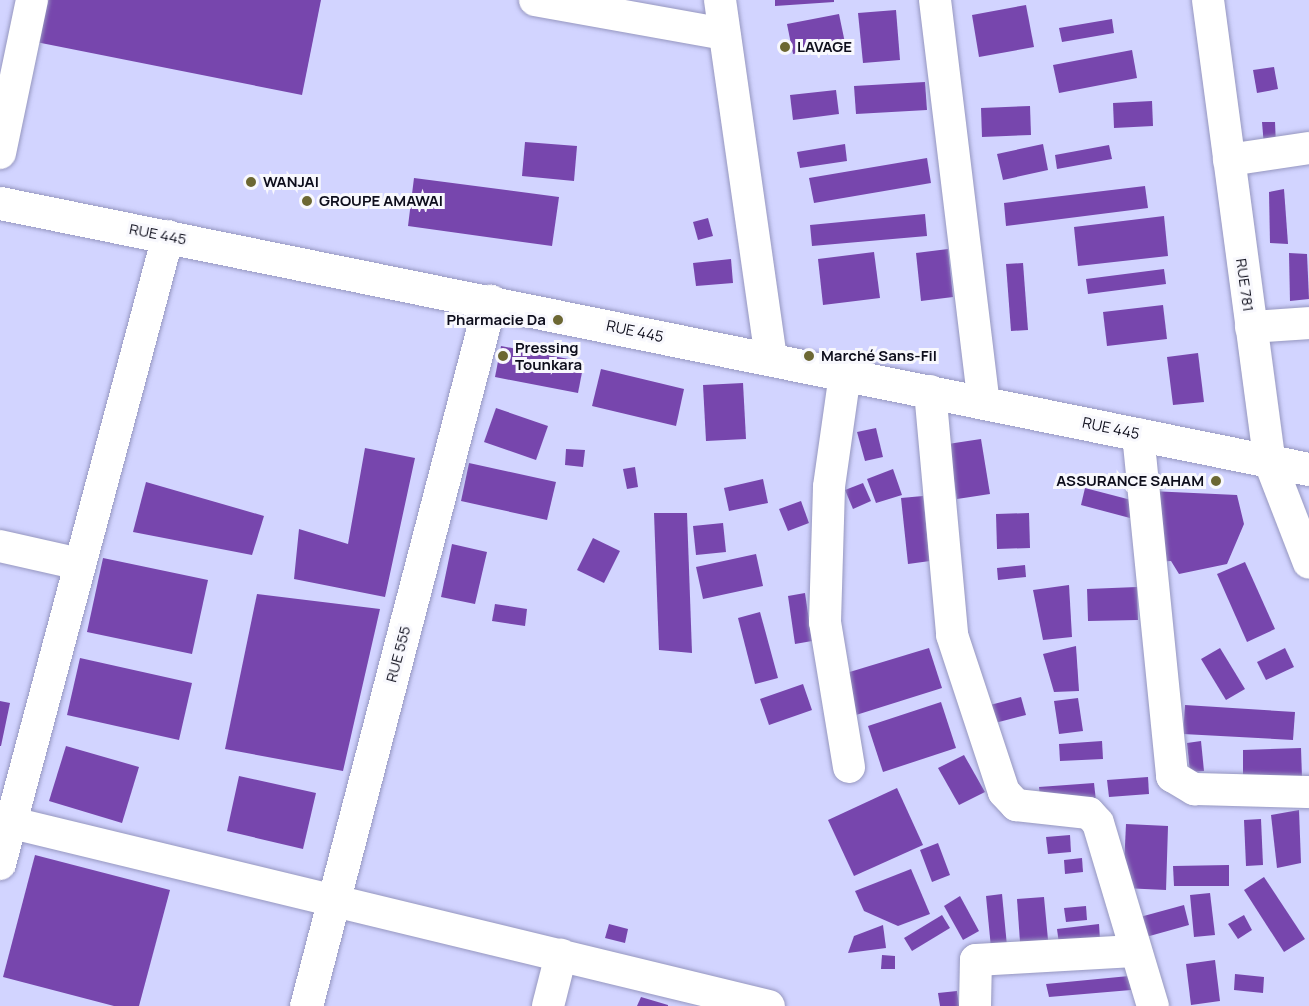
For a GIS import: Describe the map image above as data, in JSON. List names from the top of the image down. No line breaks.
{"streets":{"street":["RUE 445","RUE 781","RUE 555"]},"crossings":[["RUE 445","RUE 781"],["RUE 445","RUE 555"]],"places":["LAVAGE","WANJAI","GROUPE AMAWAI","Pharmacie Da","Pressing Tounkara","Marché Sans-Fil","ASSURANCE SAHAM"]}
